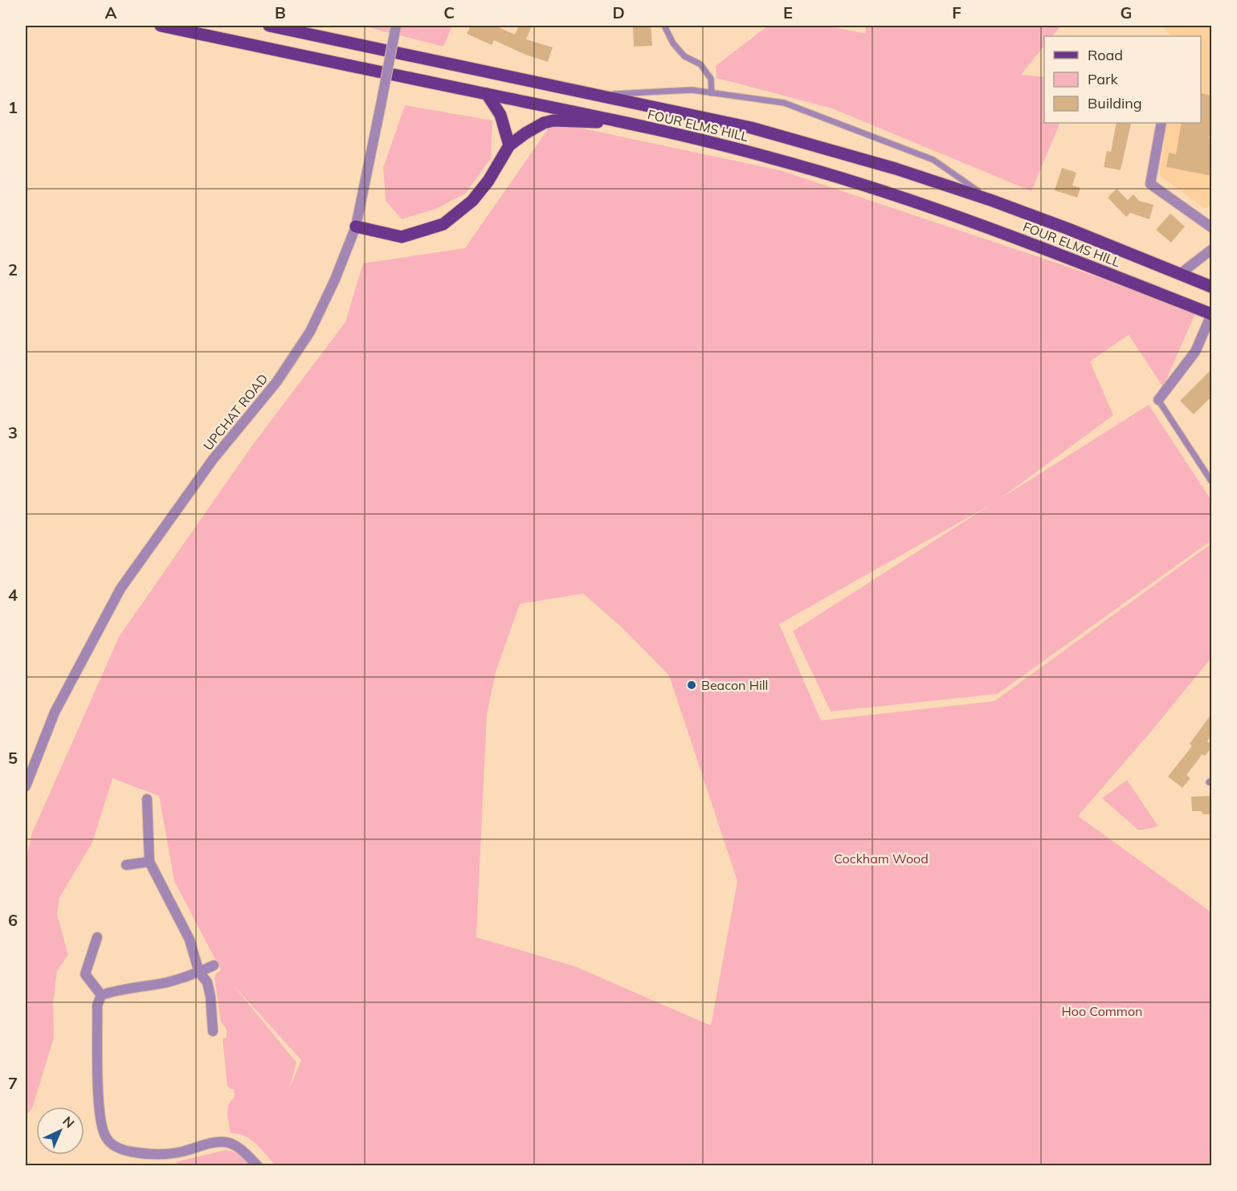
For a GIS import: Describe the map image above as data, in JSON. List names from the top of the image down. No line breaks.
{"streets":{"main road":["FOUR ELMS HILL"],"street":["UPCHAT ROAD"]},"parks":["Cockham Wood","Hoo Common"],"places":["Beacon Hill"],"legend":["Road","Park","Building"],"north":"top right","grid":{"columns":["A","B","C","D","E","F","G"],"rows":["1","2","3","4","5","6","7"]}}
